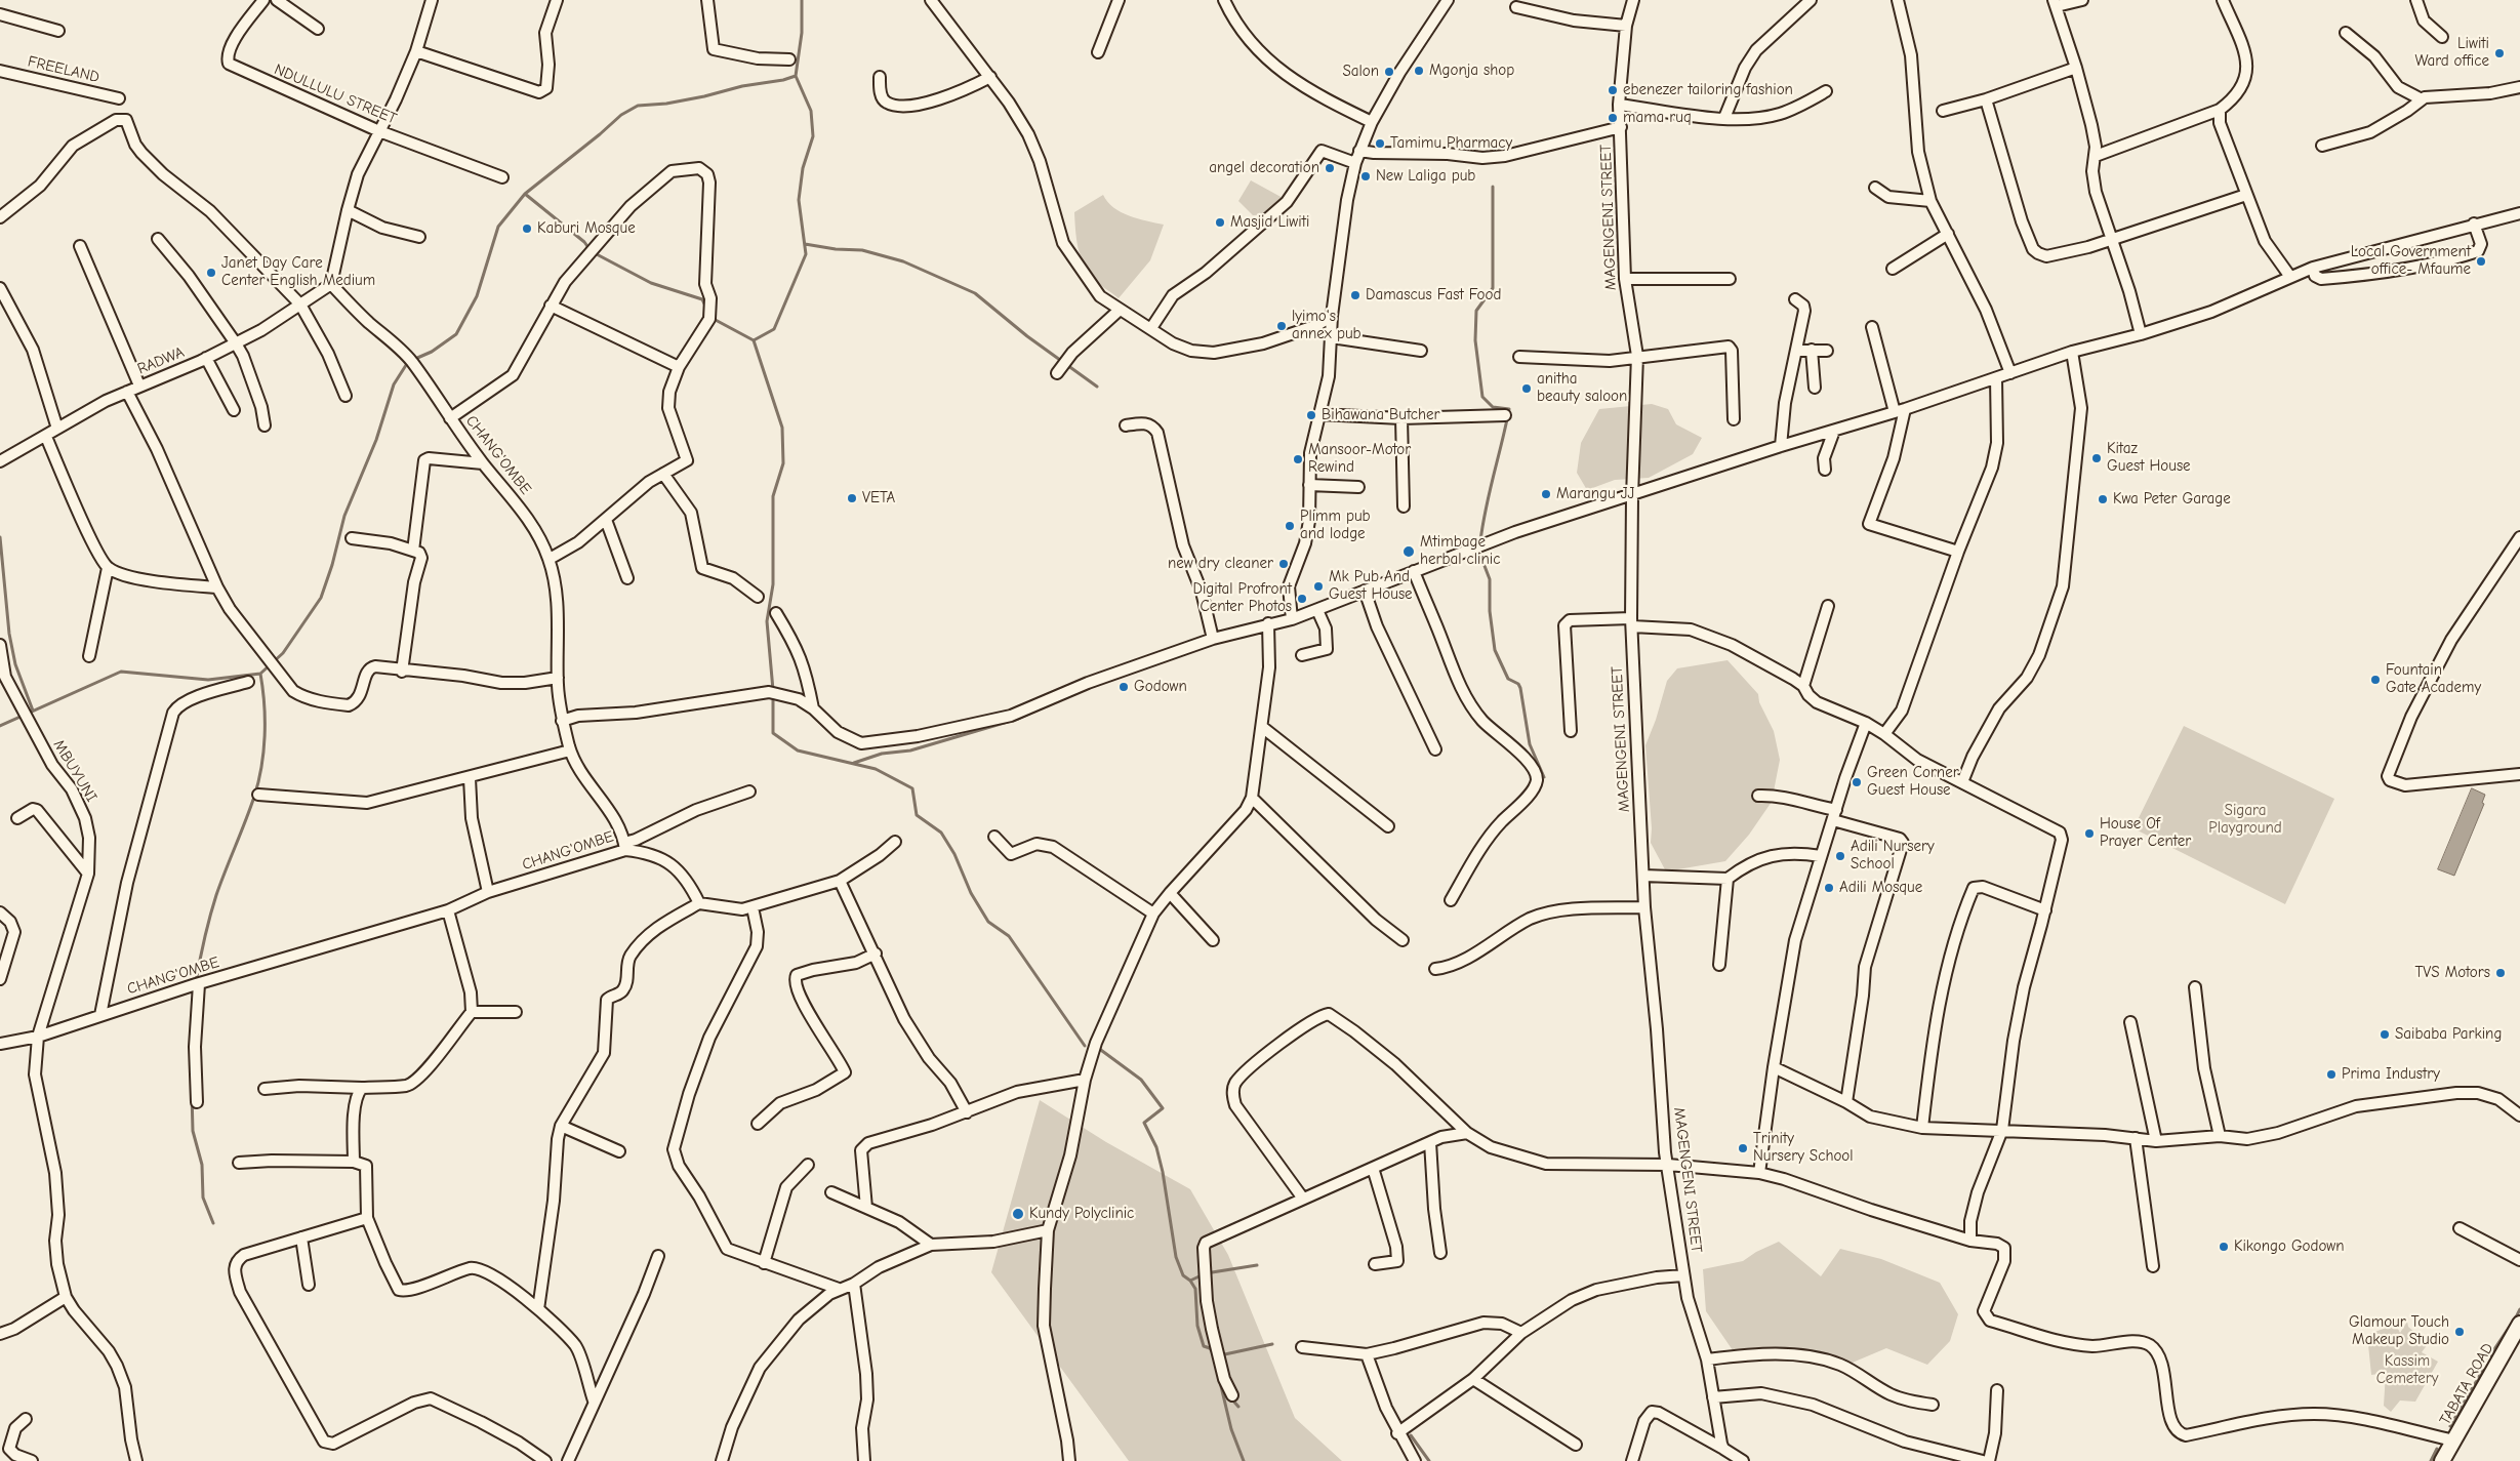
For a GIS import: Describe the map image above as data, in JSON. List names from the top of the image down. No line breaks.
{"streets":{"main road":["TABATA ROAD"],"street":["FREELAND","NDULLULU STREET","MAGENGENI STREET","RADWA","CHANG'OMBE","MBUYUNI"]},"crossings":[["RADWA","CHANG'OMBE"],["CHANG'OMBE","MBUYUNI"]],"parks":["Sigara Playground","Kassim Cemetery"],"places":["Liwiti Ward office","Mgonja shop","Salon","ebenezer tailoring fashion","mama ruq","Tamimu Pharmacy","angel decoration","New Laliga pub","Masjid Liwiti","Kaburi Mosque","Local Government office- Mfaume","Janet Day Care Center English Medium","Damascus Fast Food","lyimo's annex pub","anitha beauty saloon","Bihawana Butcher","Kitaz Guest House","Mansoor-Motor Rewind","Marangu JJ","VETA","Kwa Peter Garage","Plimm pub and lodge","Mtimbage herbal clinic","new dry cleaner","Mk Pub And Guest House","Digital Profront Center Photos","Fountain Gate Academy","Godown","Green Corner Guest House","House Of Prayer Center","Adili Nursery School","Adili Mosque","TVS Motors","Saibaba Parking","Prima Industry","Trinity Nursery School","Kundy Polyclinic","Kikongo Godown","Glamour Touch Makeup Studio"]}
